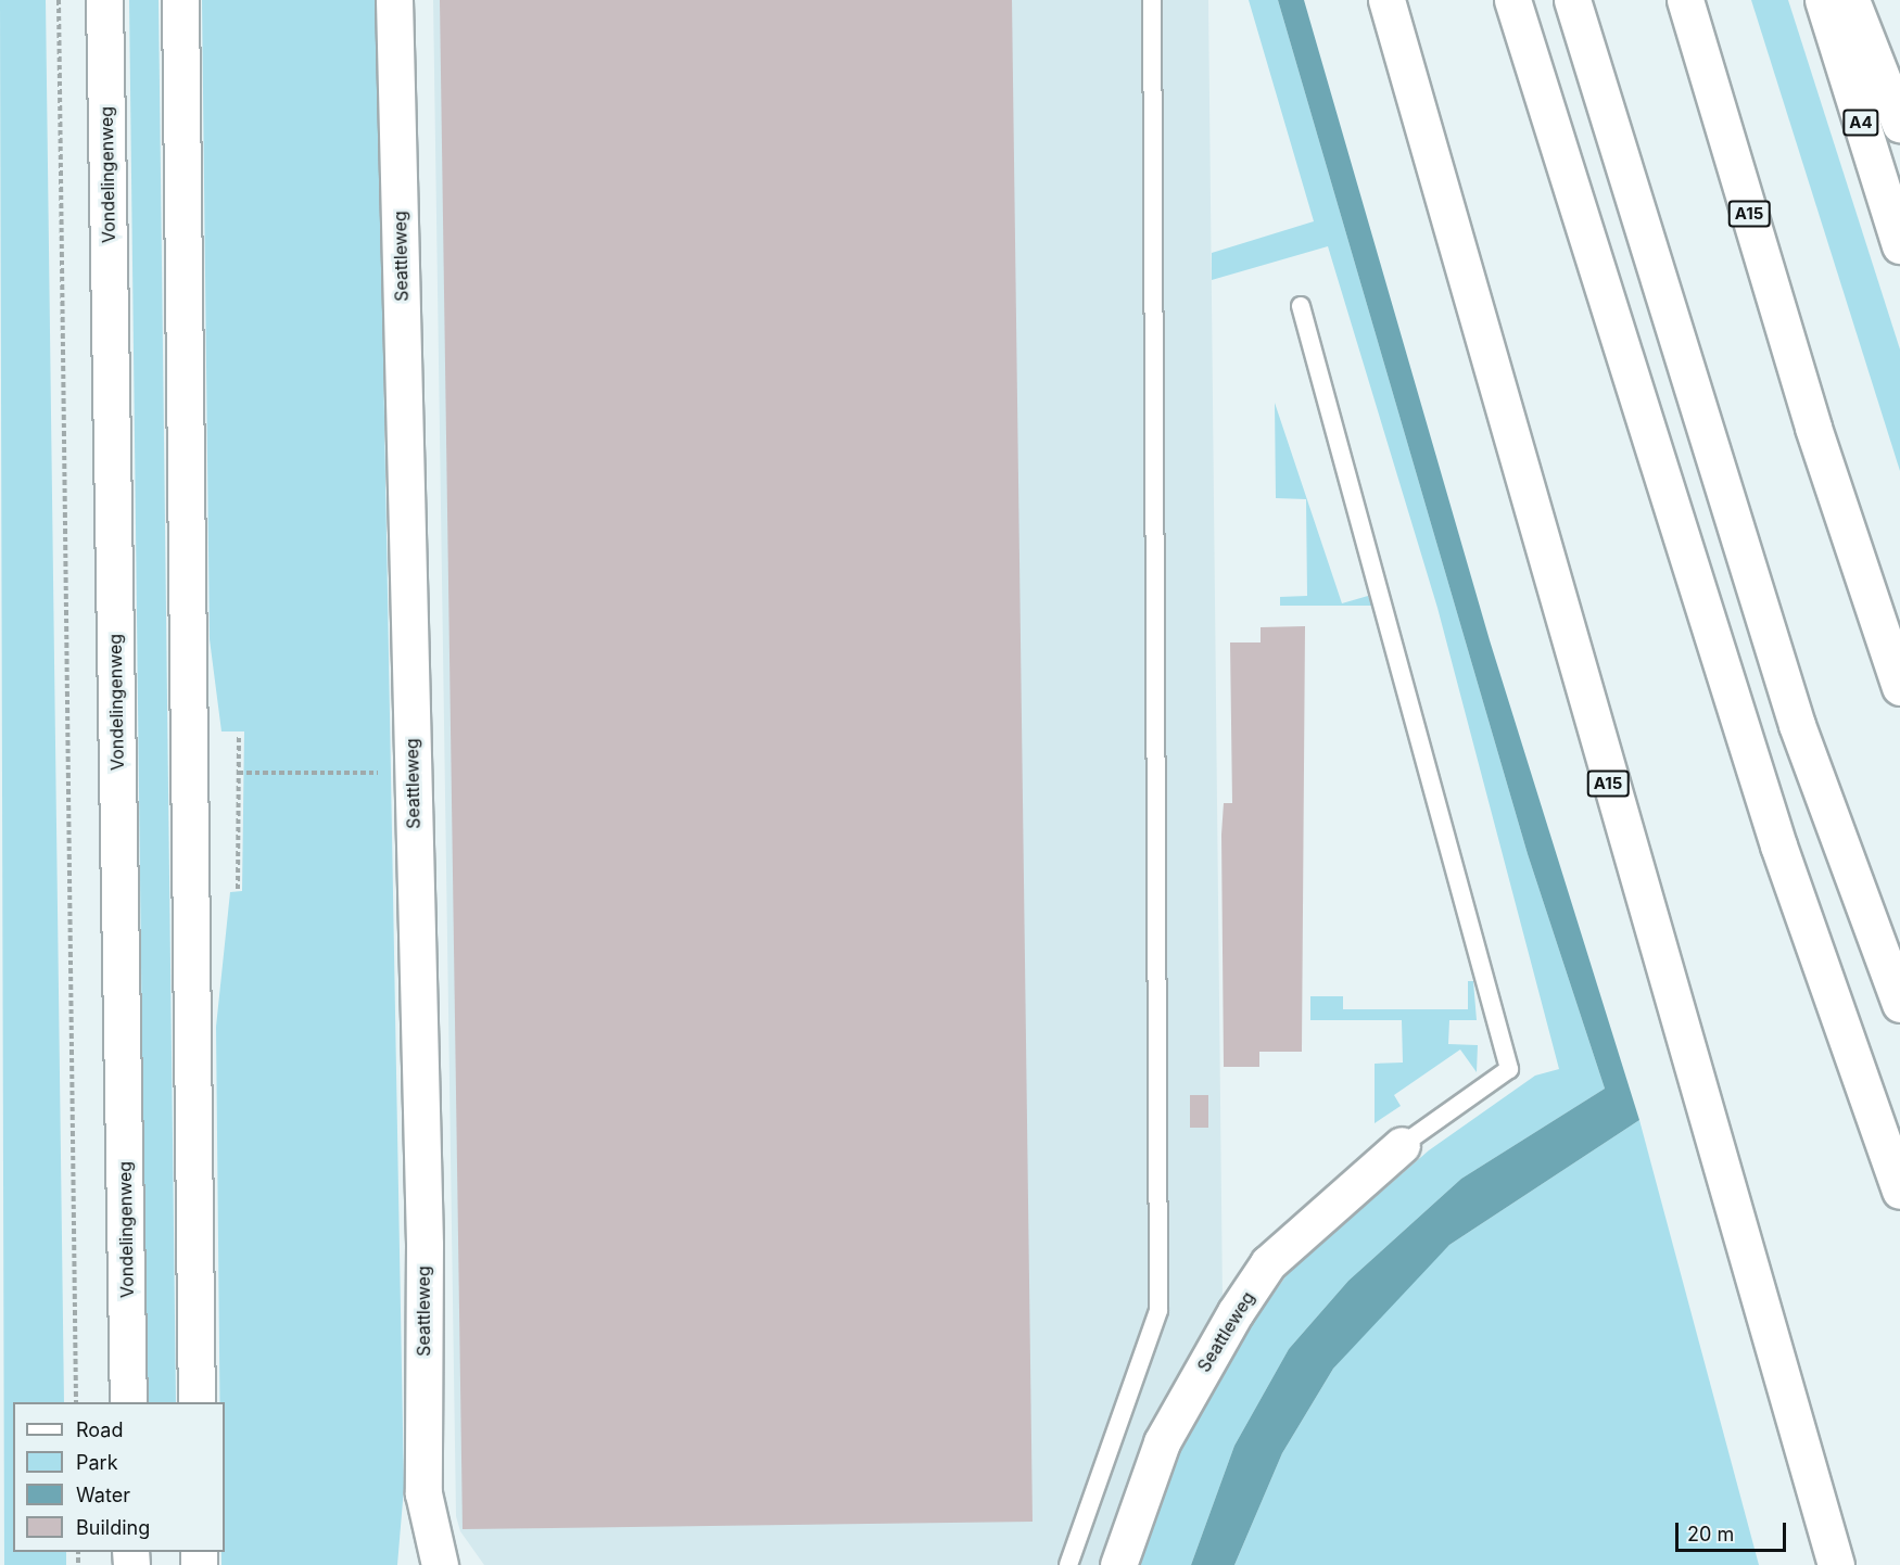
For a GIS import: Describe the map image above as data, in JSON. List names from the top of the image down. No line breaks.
{"streets":{"main road":["A4","Vondelingenweg","A15","Seattleweg"]},"legend":["Road","Park","Water","Building"],"scale_bar":"20 m"}
